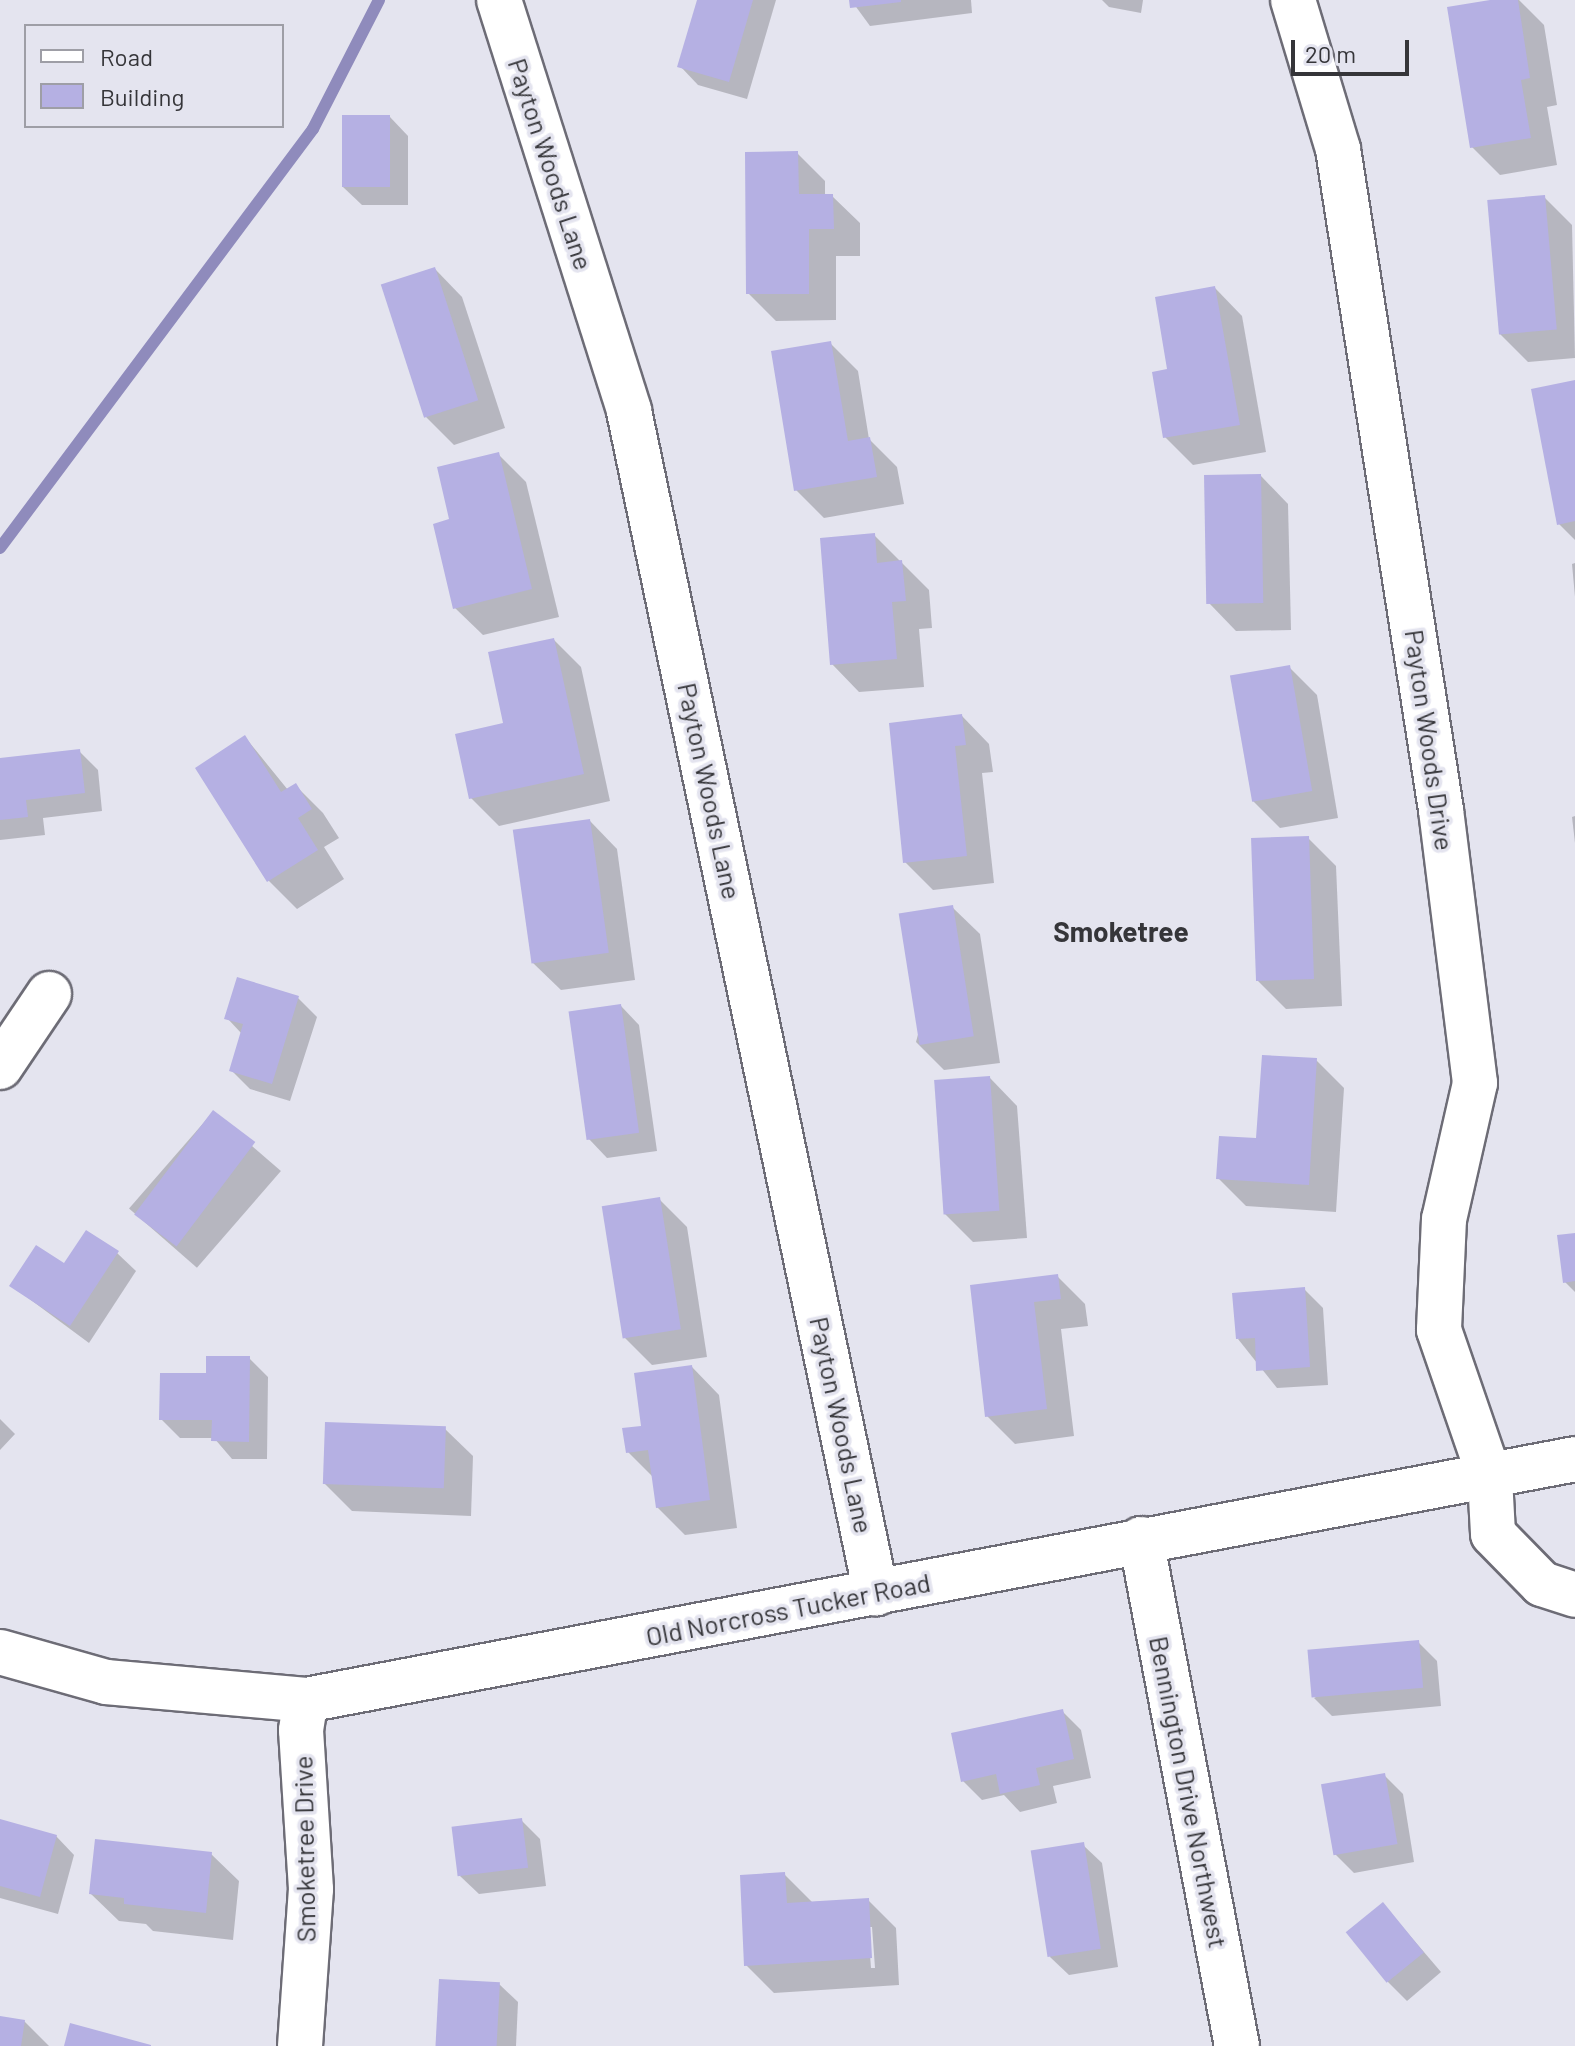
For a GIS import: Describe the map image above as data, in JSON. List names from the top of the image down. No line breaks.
{"streets":{"street":["Payton Woods Lane","Payton Woods Drive","Old Norcross Tucker Road","Bennington Drive Northwest","Smoketree Drive"]},"crossings":[["Payton Woods Lane","Old Norcross Tucker Road"],["Payton Woods Drive","Old Norcross Tucker Road"],["Old Norcross Tucker Road","Bennington Drive Northwest"],["Old Norcross Tucker Road","Smoketree Drive"]],"districts":["Smoketree"],"legend":["Road","Building"],"scale_bar":"20 m"}
